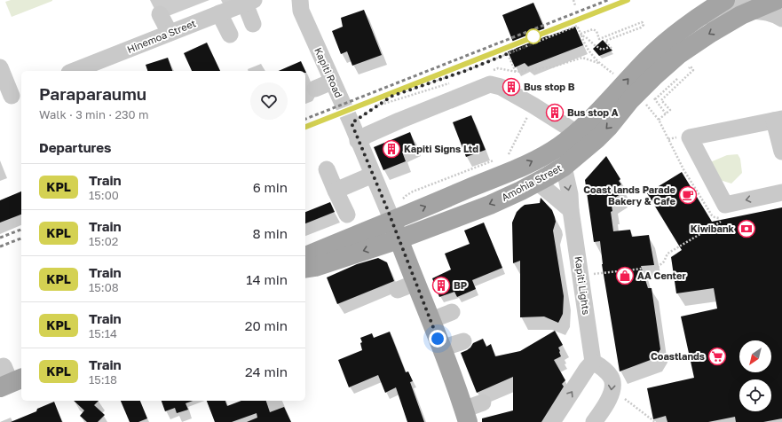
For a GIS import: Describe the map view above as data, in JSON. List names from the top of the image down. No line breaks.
{"streets":{"main road":["Kapiti Road","Amohia Street"],"street":["Hinemoa Street","Kapiti Lights"]},"crossings":[["Kapiti Road","Amohia Street"],["Amohia Street","Kapiti Lights"]],"places":{"building":["Bus stop B","Bus stop A","Kapiti Signs Ltd","BP"],"cafe":["Coast lands Parade Bakery & Cafe"],"bank":["Kiwibank"],"shop":["AA Center"],"supermarket":["Coastlands"]},"north":"bottom left","page":{"heading":[["Paraparaumu","Walk · 3 min · 230 m"],"Departures"],"list":[{"mark":"KPL","name":"Train","note":"15:00","value":"6 min"},{"mark":"KPL","name":"Train","note":"15:02","value":"8 min"},{"mark":"KPL","name":"Train","note":"15:08","value":"14 min"},{"mark":"KPL","name":"Train","note":"15:14","value":"20 min"},{"mark":"KPL","name":"Train","note":"15:18","value":"24 min"}]}}
